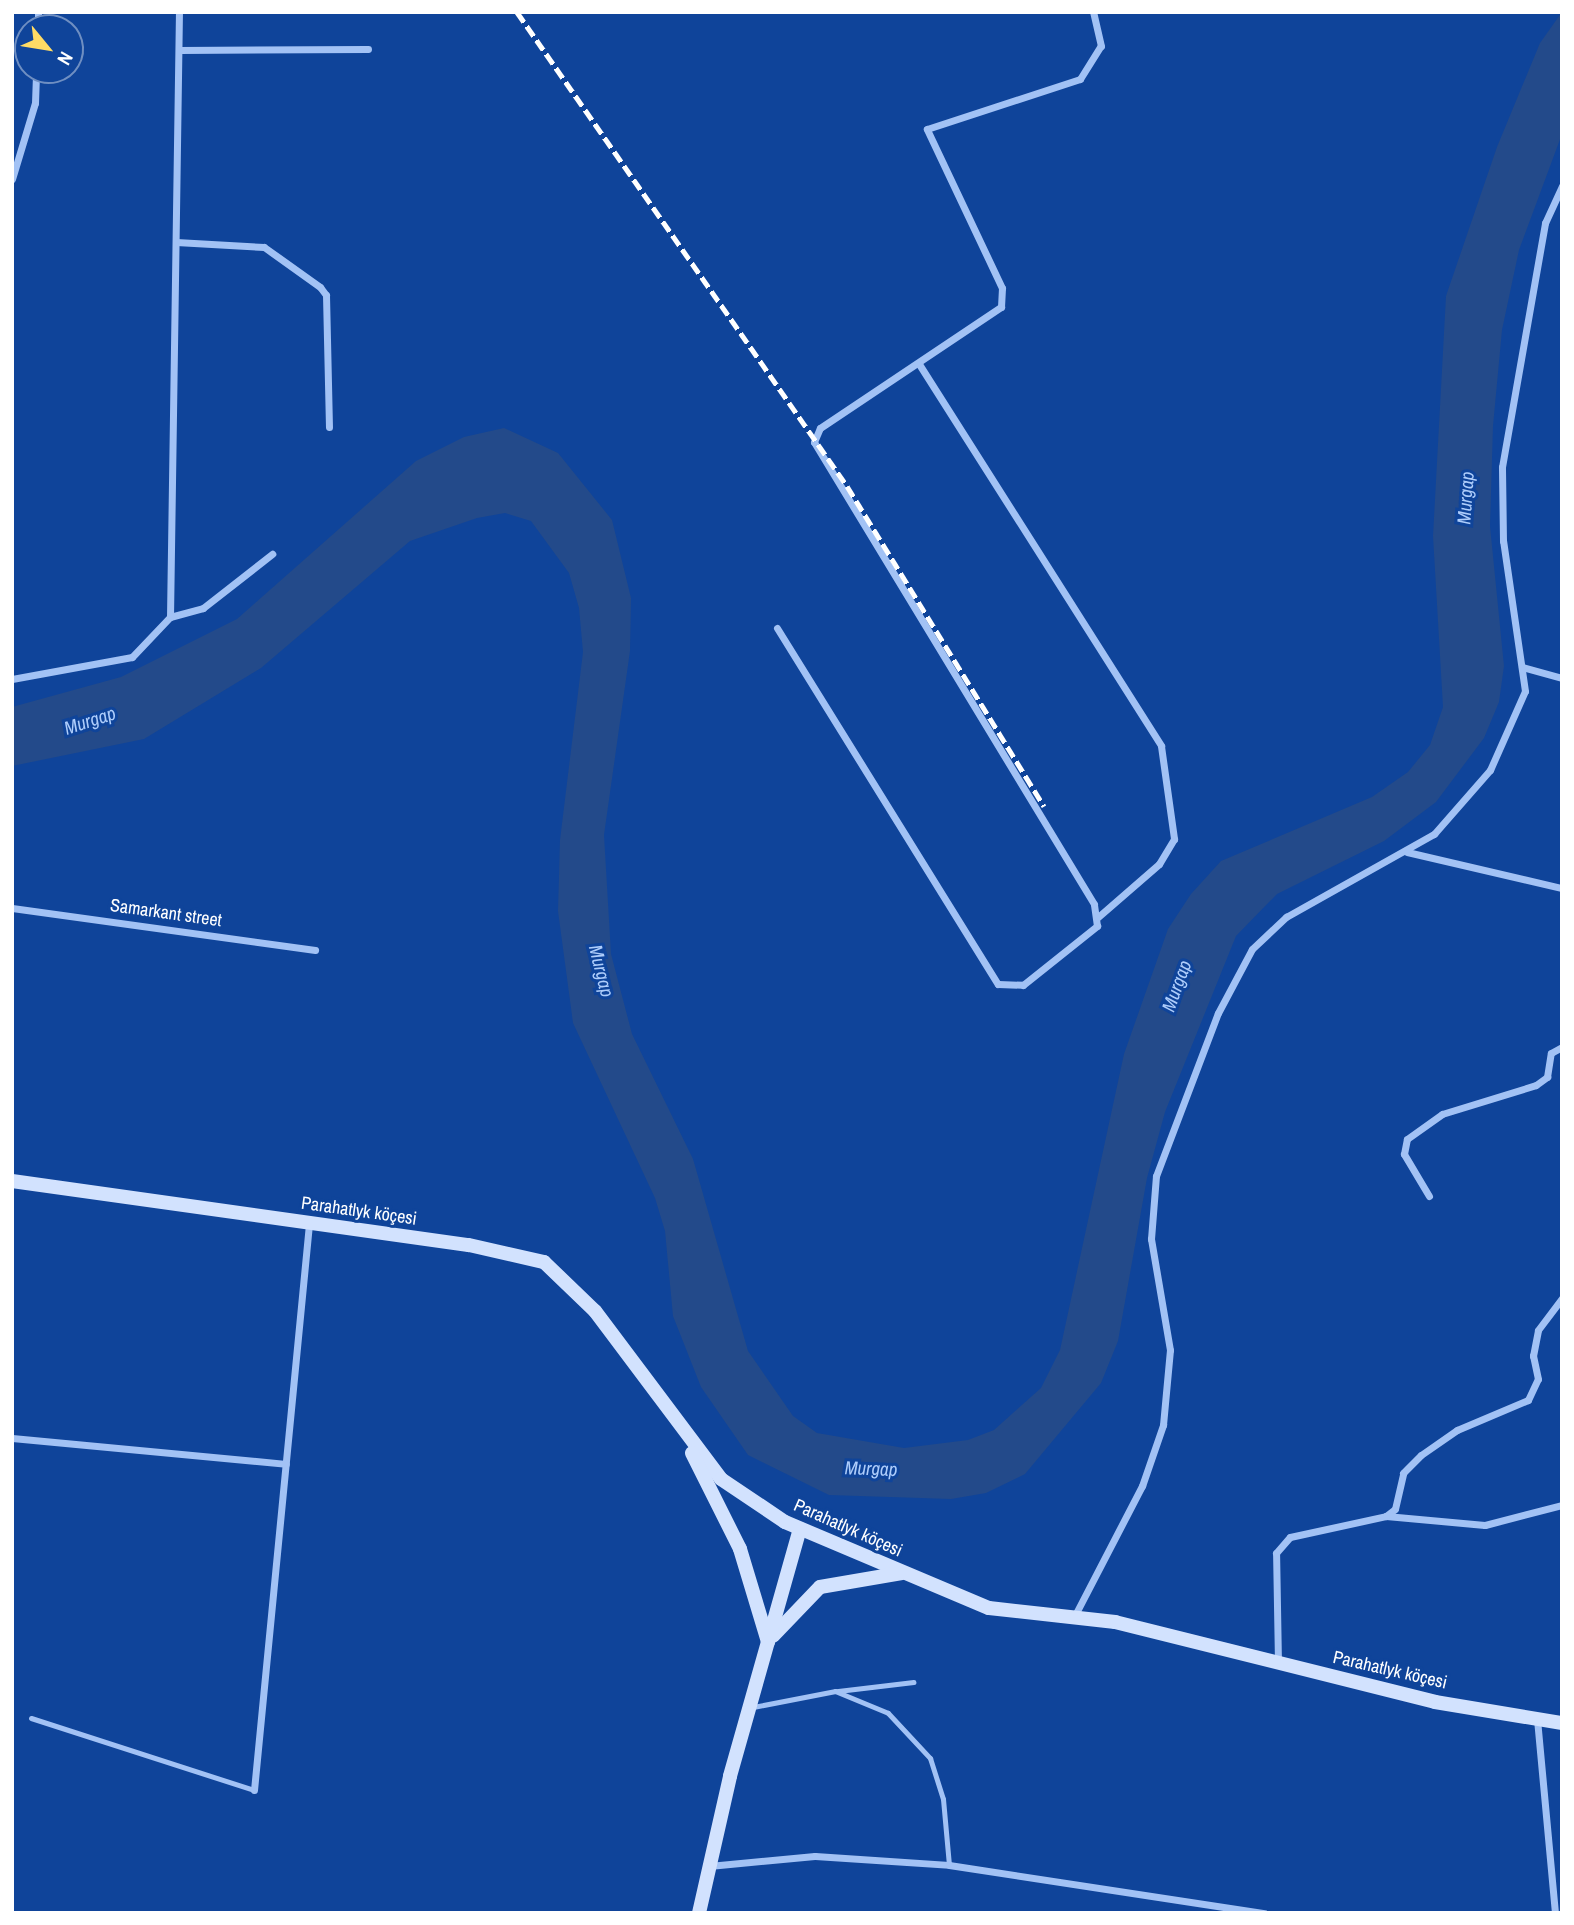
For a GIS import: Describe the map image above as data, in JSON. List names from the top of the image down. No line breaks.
{"streets":{"main road":["Parahatlyk köçesi"],"street":["Samarkant street"]},"water":["Murgap"],"north":"bottom right"}
